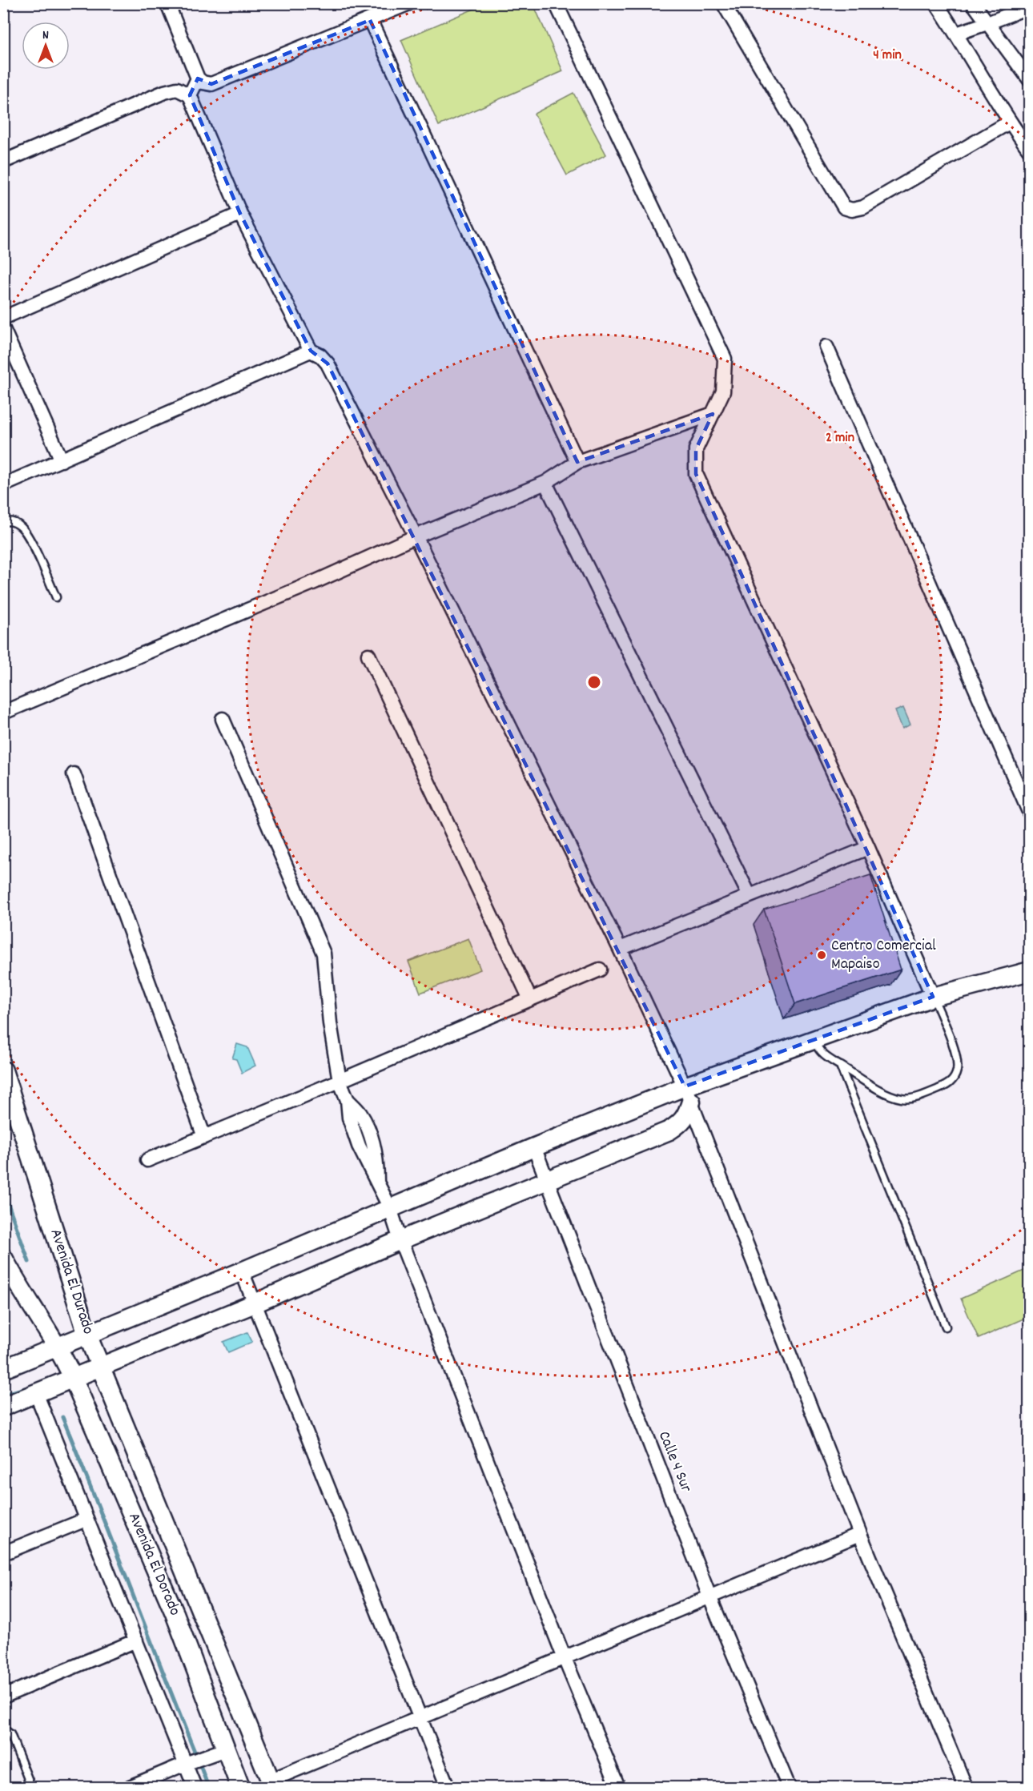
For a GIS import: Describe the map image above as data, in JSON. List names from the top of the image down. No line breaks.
{"streets":{"street":["Avenida El Durado","Calle 4 Sur","Avenida El Dorado"]},"crossings":[["Avenida El Durado","Avenida El Dorado"]],"places":["Centro Comercial Mapaiso"],"north":"top","rings":["4 min","2 min"]}
